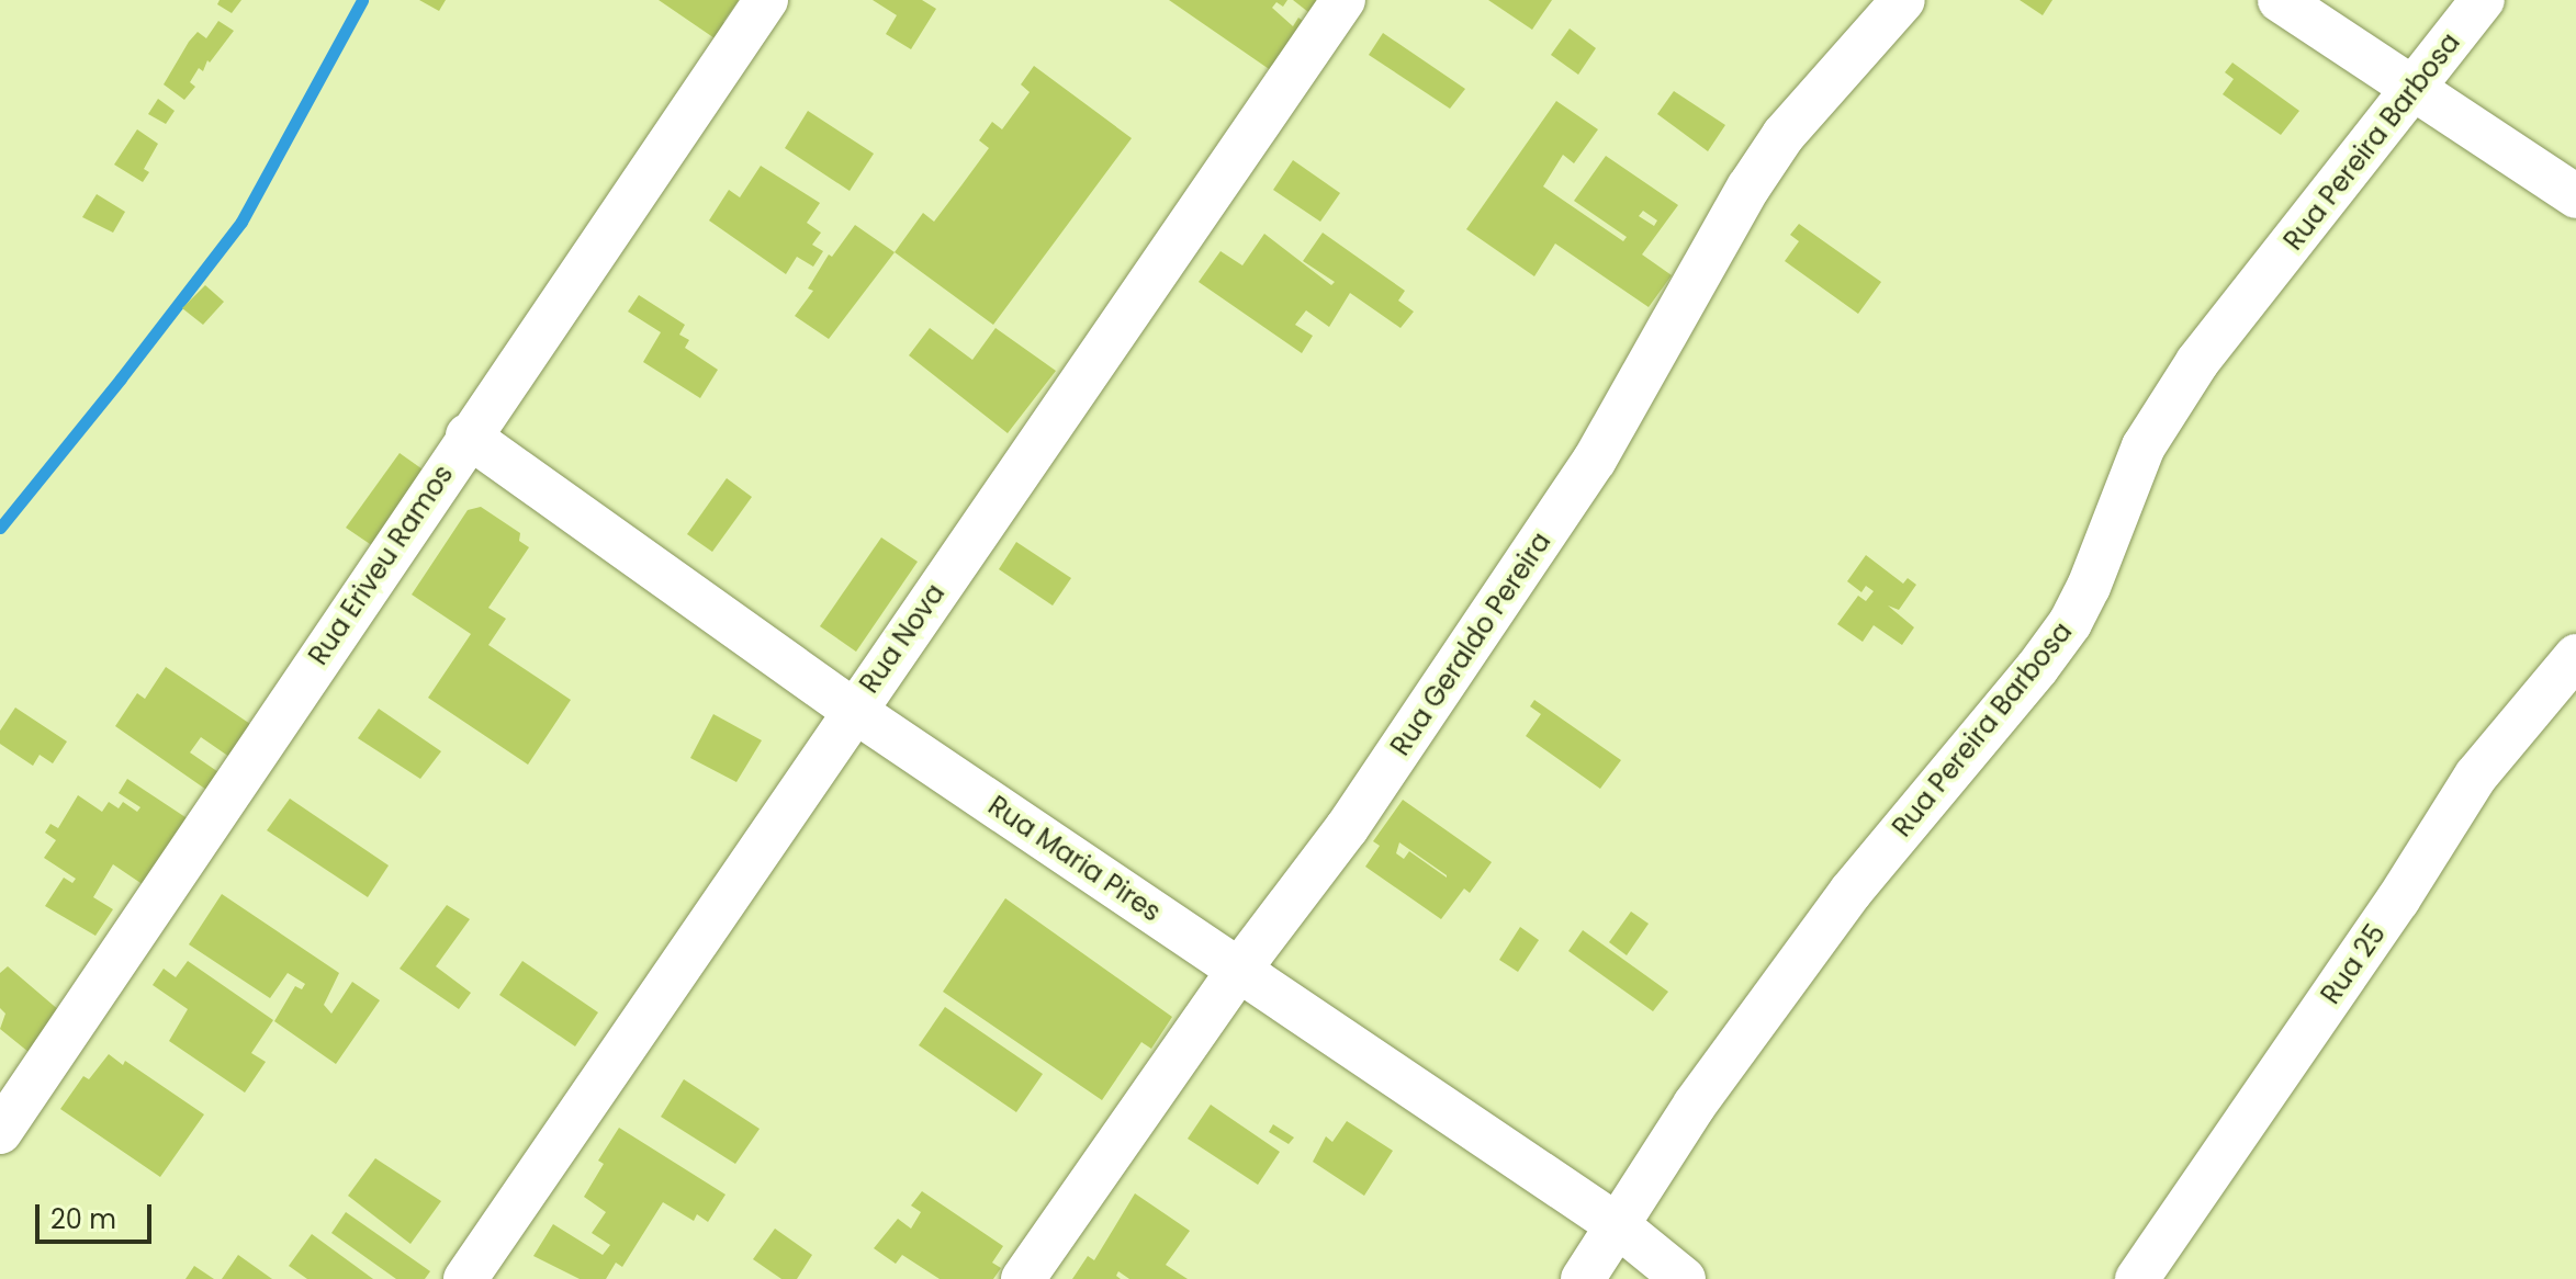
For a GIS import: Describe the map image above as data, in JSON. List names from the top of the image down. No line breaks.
{"streets":{"street":["Rua Pereira Barbosa","Rua Eriveu Ramos","Rua Nova","Rua Geraldo Pereira","Rua Maria Pires","Rua 25"]},"crossings":[["Rua Pereira Barbosa","Rua Maria Pires"],["Rua Eriveu Ramos","Rua Maria Pires"],["Rua Nova","Rua Maria Pires"],["Rua Geraldo Pereira","Rua Maria Pires"]],"scale_bar":"20 m"}
